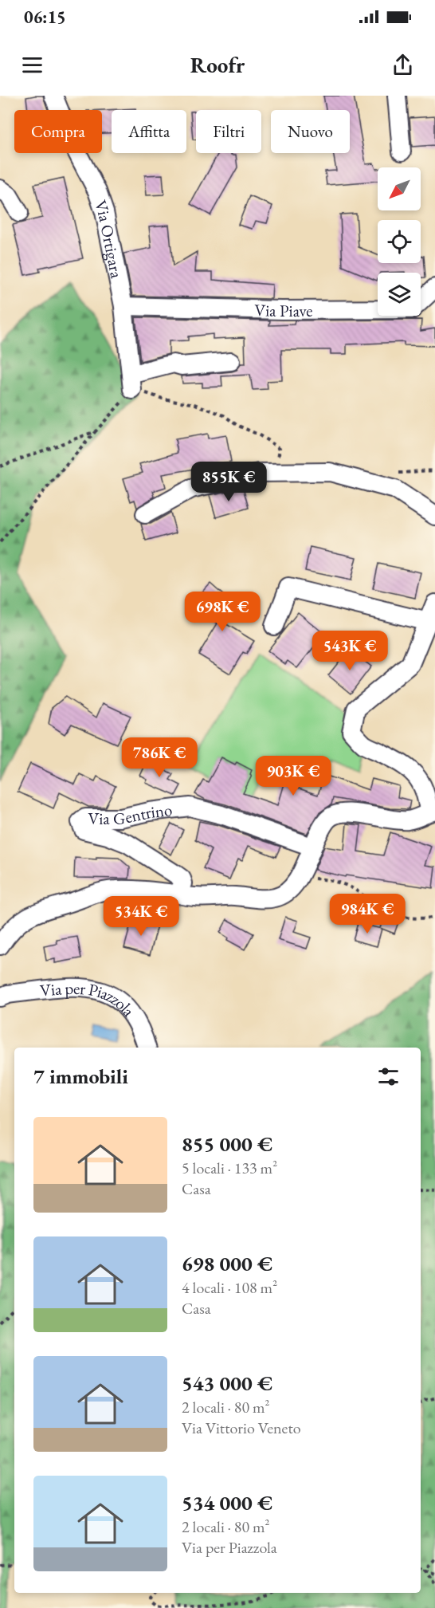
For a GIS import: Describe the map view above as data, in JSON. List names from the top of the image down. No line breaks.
{"streets":{"street":["Via Ortigara","Via Piave","Via Gentrino","Via per Piazzola"]},"crossings":[["Via Ortigara","Via Piave"]],"north":"bottom left","page":{"status":"06:15","header":"Roofr","chip":["Compra","Affitta","Filtri","Nuovo"],"price":["855K €","698K €","543K €","786K €","903K €","984K €","534K €"],"heading":"7 immobili","list":[{"name":"855 000 €","note":"5 locali · 133 m² · Casa"},{"name":"698 000 €","note":"4 locali · 108 m² · Casa"},{"name":"543 000 €","note":"2 locali · 80 m² · Via Vittorio Veneto"},{"name":"534 000 €","note":"2 locali · 80 m² · Via per Piazzola"}]}}
